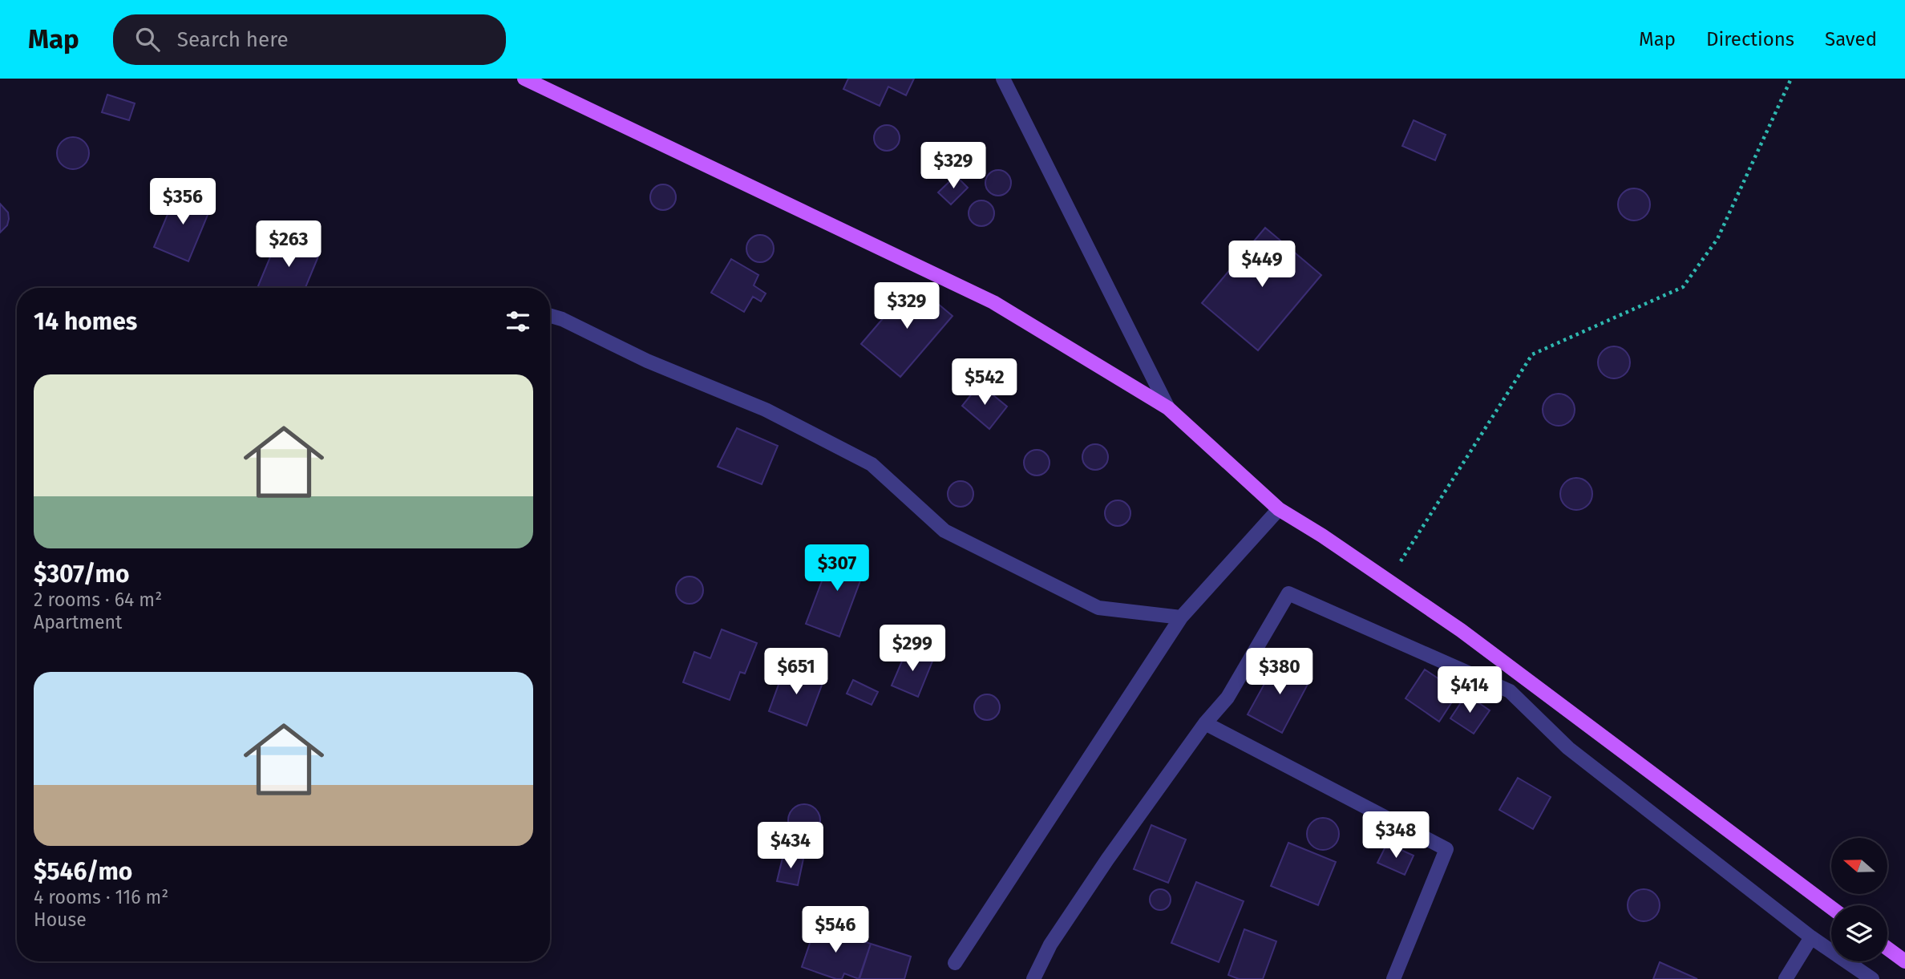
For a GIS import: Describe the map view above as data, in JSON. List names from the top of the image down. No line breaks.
{"north":"left","page":{"header":"Map","search":"Search here","nav":["Map","Directions","Saved"],"price":["$329","$356","$263","$449","$329","$542","$307","$299","$651","$380","$414","$348","$434","$546"],"heading":"14 homes","list":[{"name":"$307/mo","note":"2 rooms · 64 m² · Apartment"},{"name":"$546/mo","note":"4 rooms · 116 m² · House"}]}}
